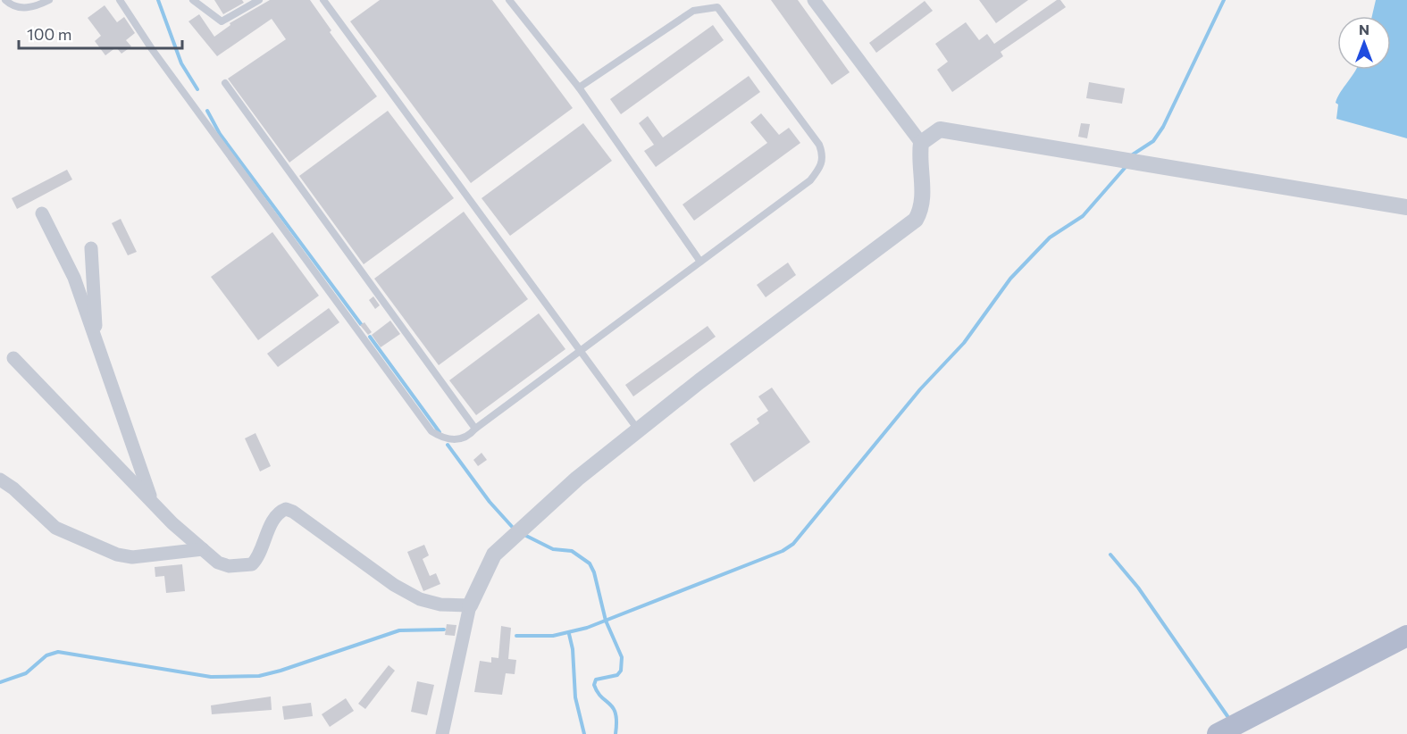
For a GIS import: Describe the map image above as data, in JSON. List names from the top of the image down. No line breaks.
{"scale_bar":"100 m","north":"top"}
